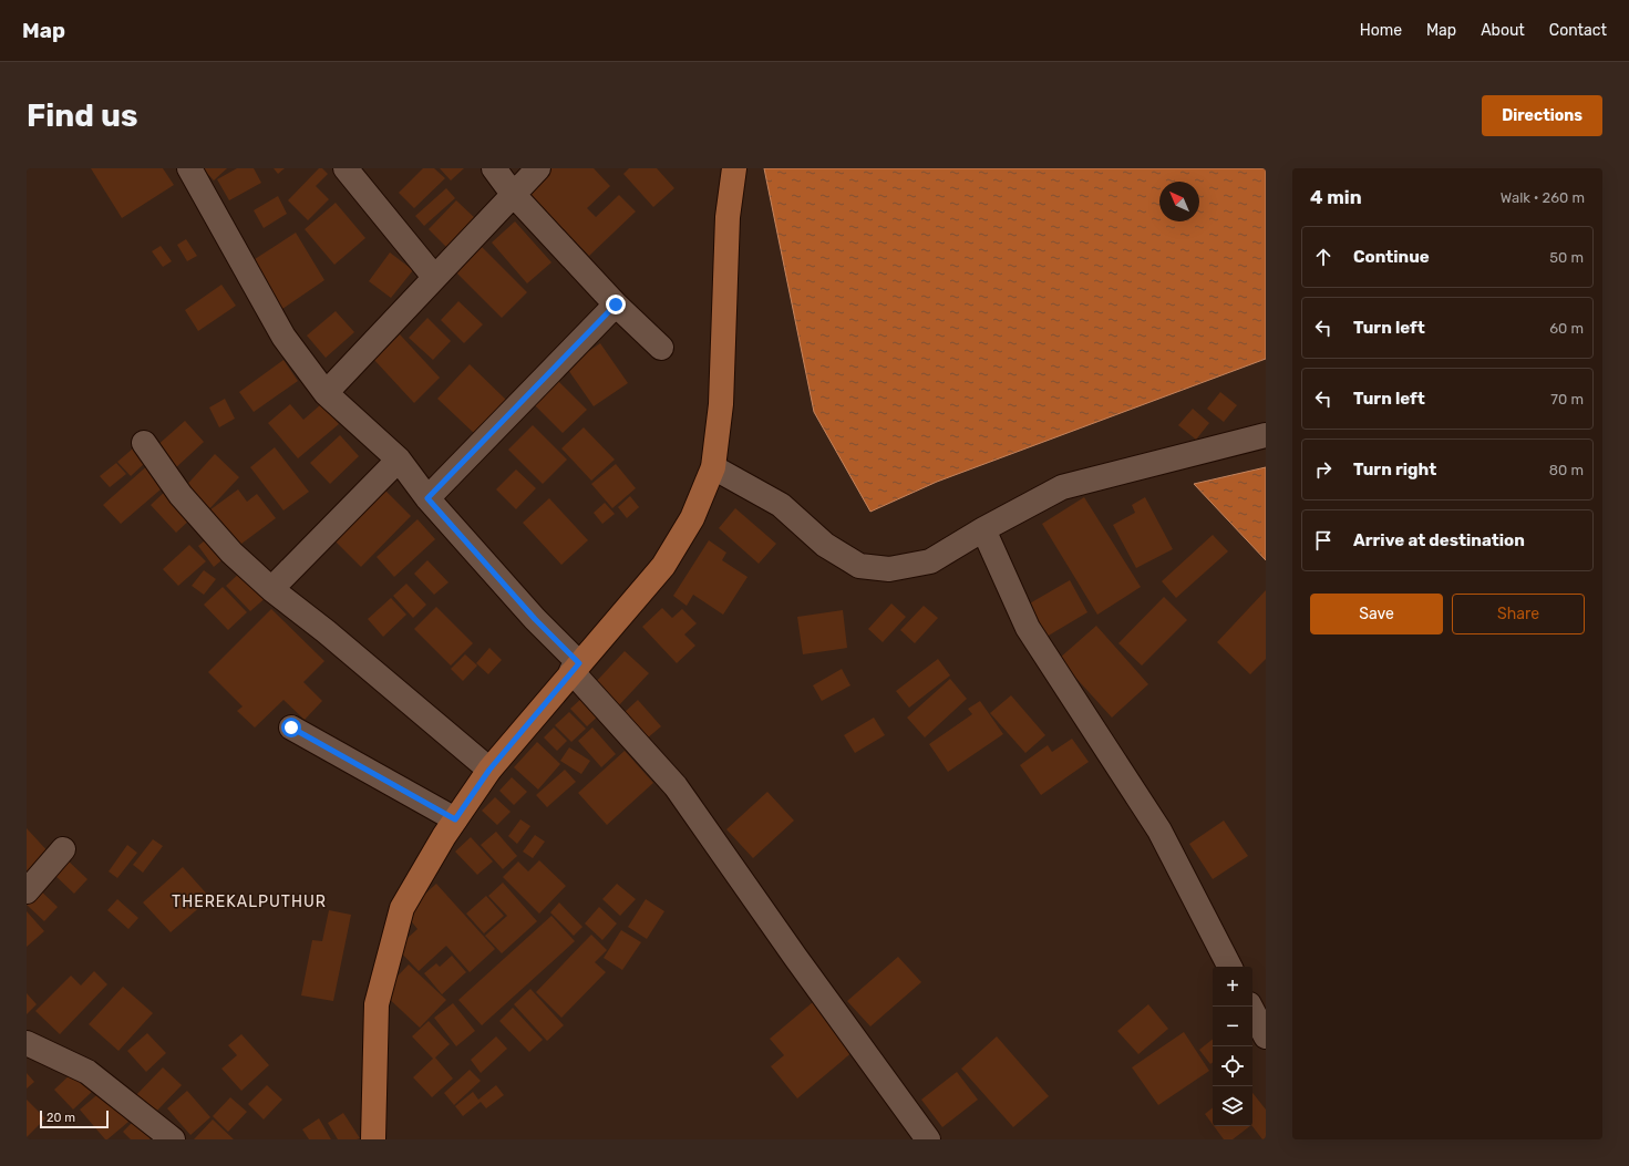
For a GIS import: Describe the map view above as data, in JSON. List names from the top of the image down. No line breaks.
{"districts":["THEREKALPUTHUR"],"scale_bar":"20 m","north":"top left","page":{"header":"Map","nav":["Home","Map","About","Contact"],"buttons":["Directions",["Save","Share"]],"title":"Find us","heading":["4 min","Walk · 260 m"],"list":[["Continue","50 m"],["Turn left","60 m"],["Turn left","70 m"],["Turn right","80 m"],"Arrive at destination"],"map_buttons":["+","−"],"scale":"20 m"}}
